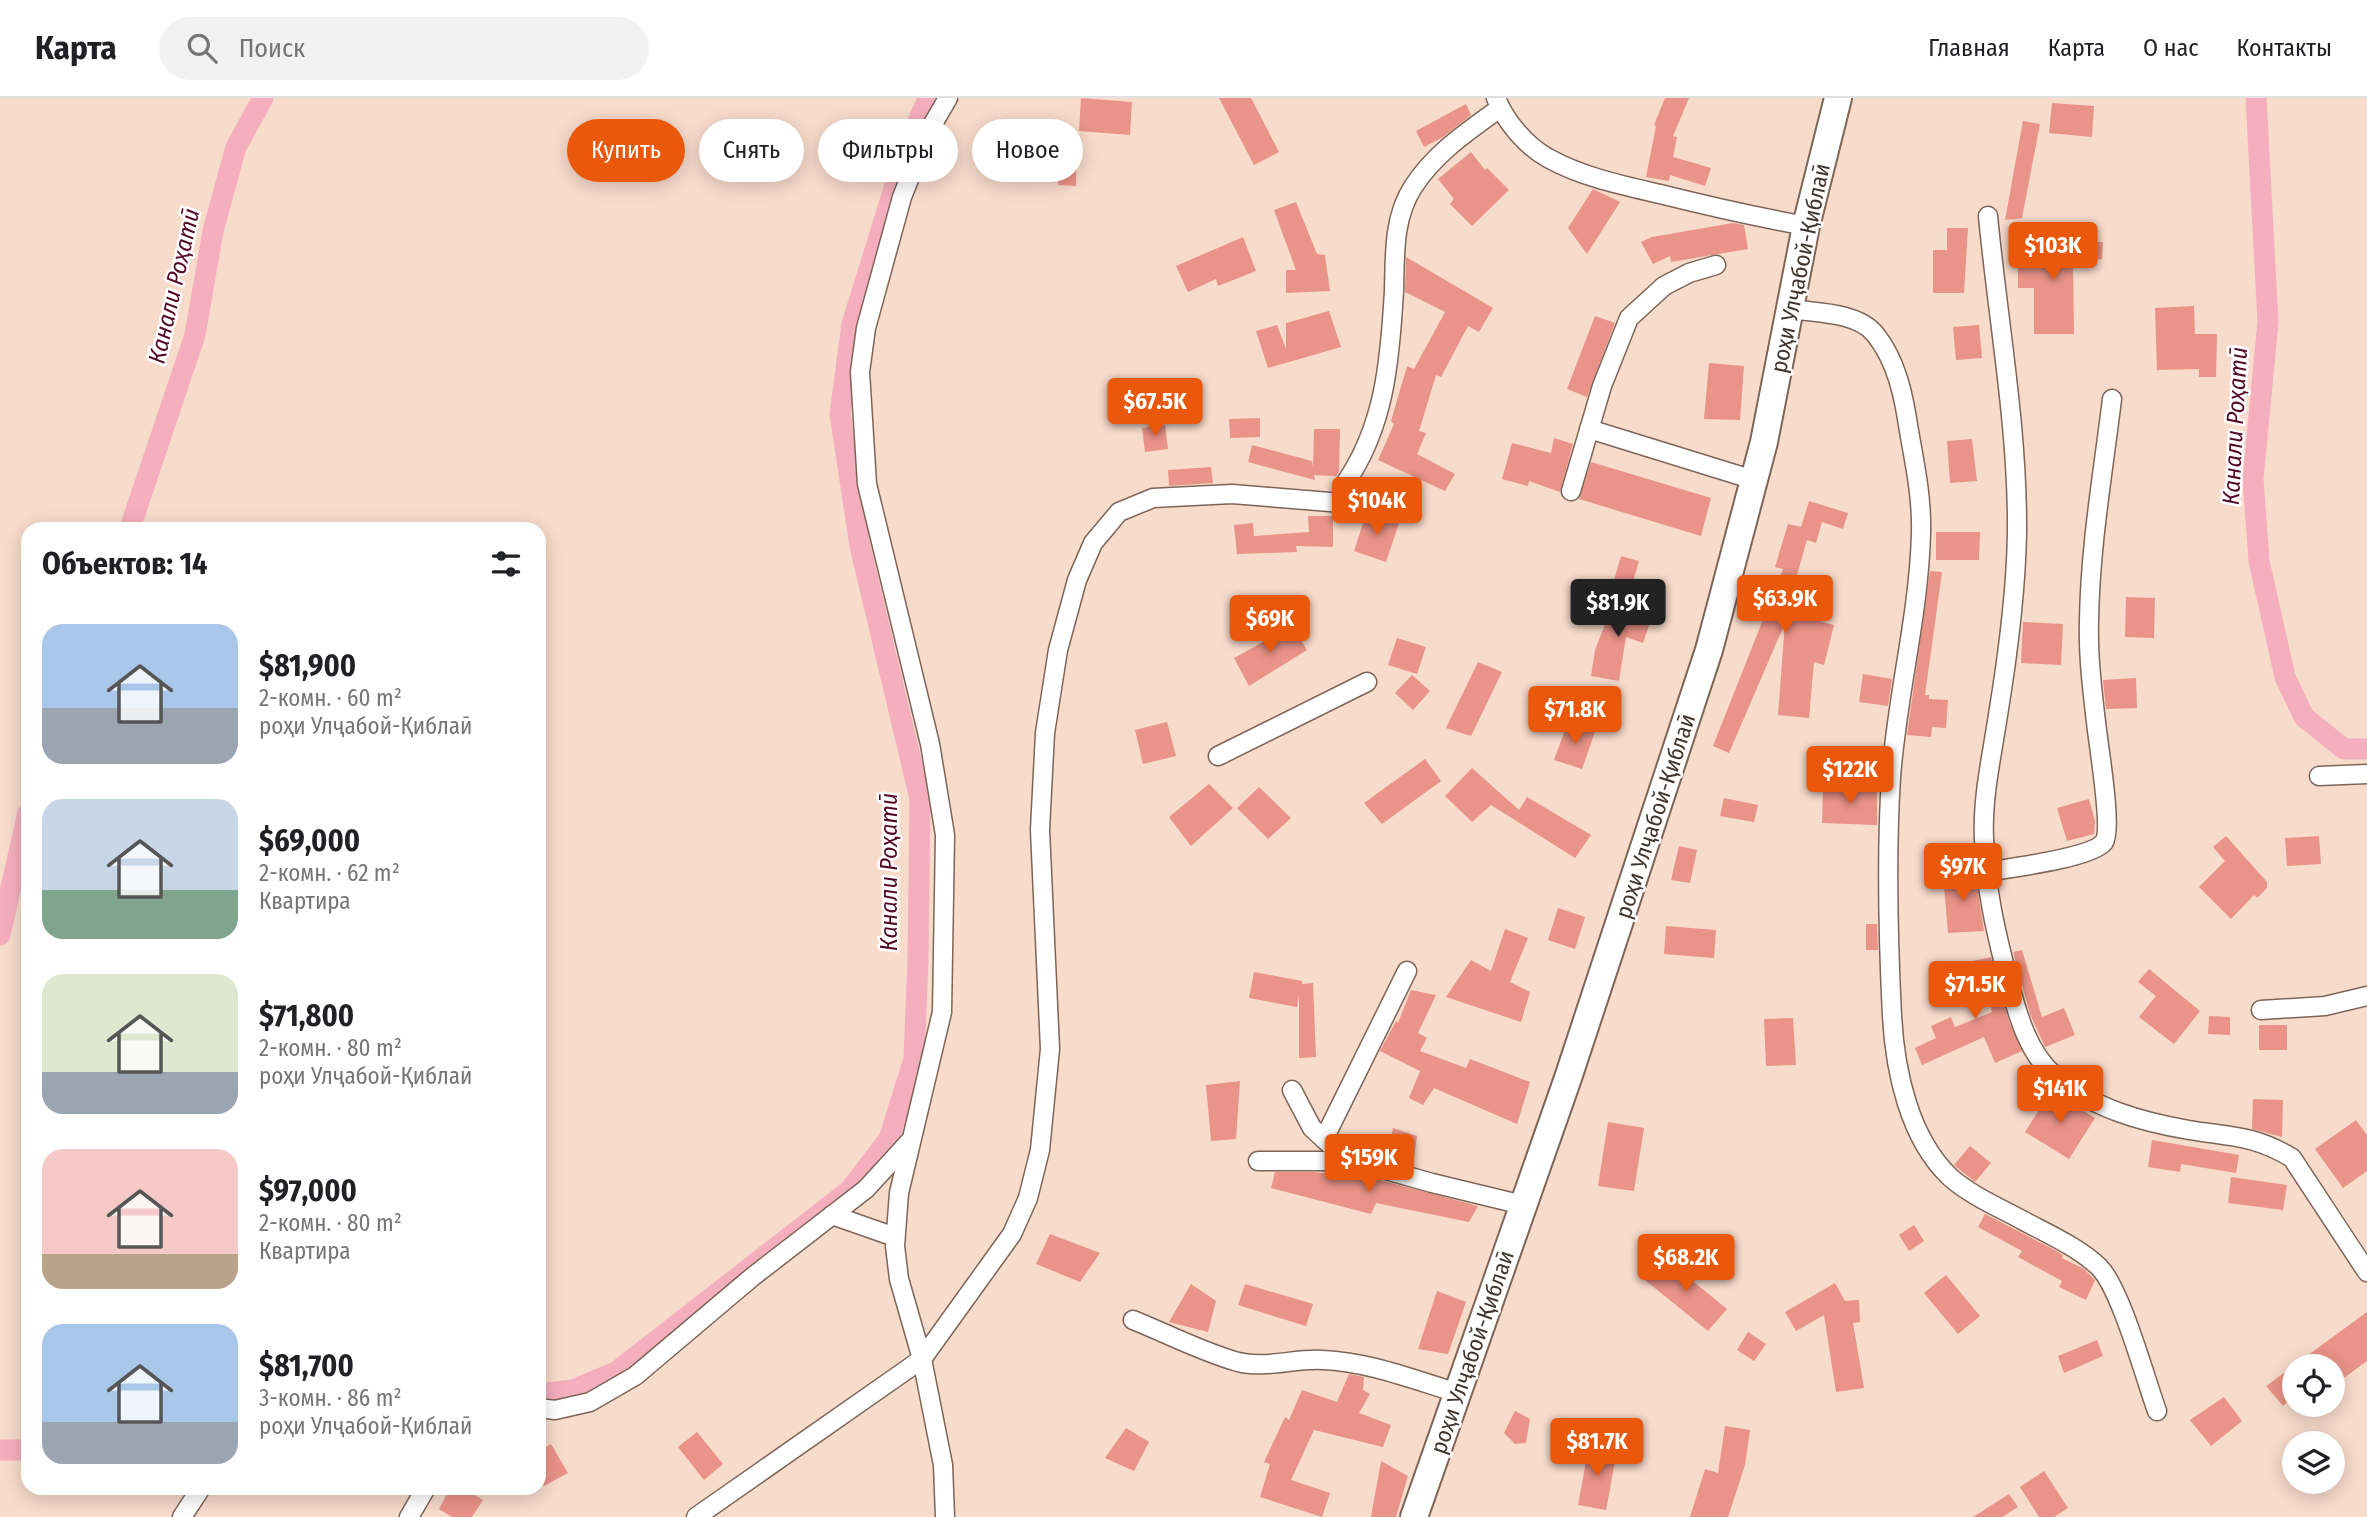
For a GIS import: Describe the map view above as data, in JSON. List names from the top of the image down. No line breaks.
{"streets":{"street":["роҳи Улҷабой-Қиблаӣ"]},"water":["Канали Роҳатӣ"],"page":{"header":"Карта","search":"Поиск","nav":["Главная","Карта","О нас","Контакты"],"chip":["Купить","Снять","Фильтры","Новое"],"price":["$103K","$67.5K","$104K","$63.9K","$81.9K","$69K","$71.8K","$122K","$97K","$71.5K","$141K","$159K","$68.2K","$81.7K"],"heading":"Объектов: 14","list":[{"name":"$81,900","note":"2-комн. · 60 m² · роҳи Улҷабой-Қиблаӣ"},{"name":"$69,000","note":"2-комн. · 62 m² · Квартира"},{"name":"$71,800","note":"2-комн. · 80 m² · роҳи Улҷабой-Қиблаӣ"},{"name":"$97,000","note":"2-комн. · 80 m² · Квартира"},{"name":"$81,700","note":"3-комн. · 86 m² · роҳи Улҷабой-Қиблаӣ"}]}}
